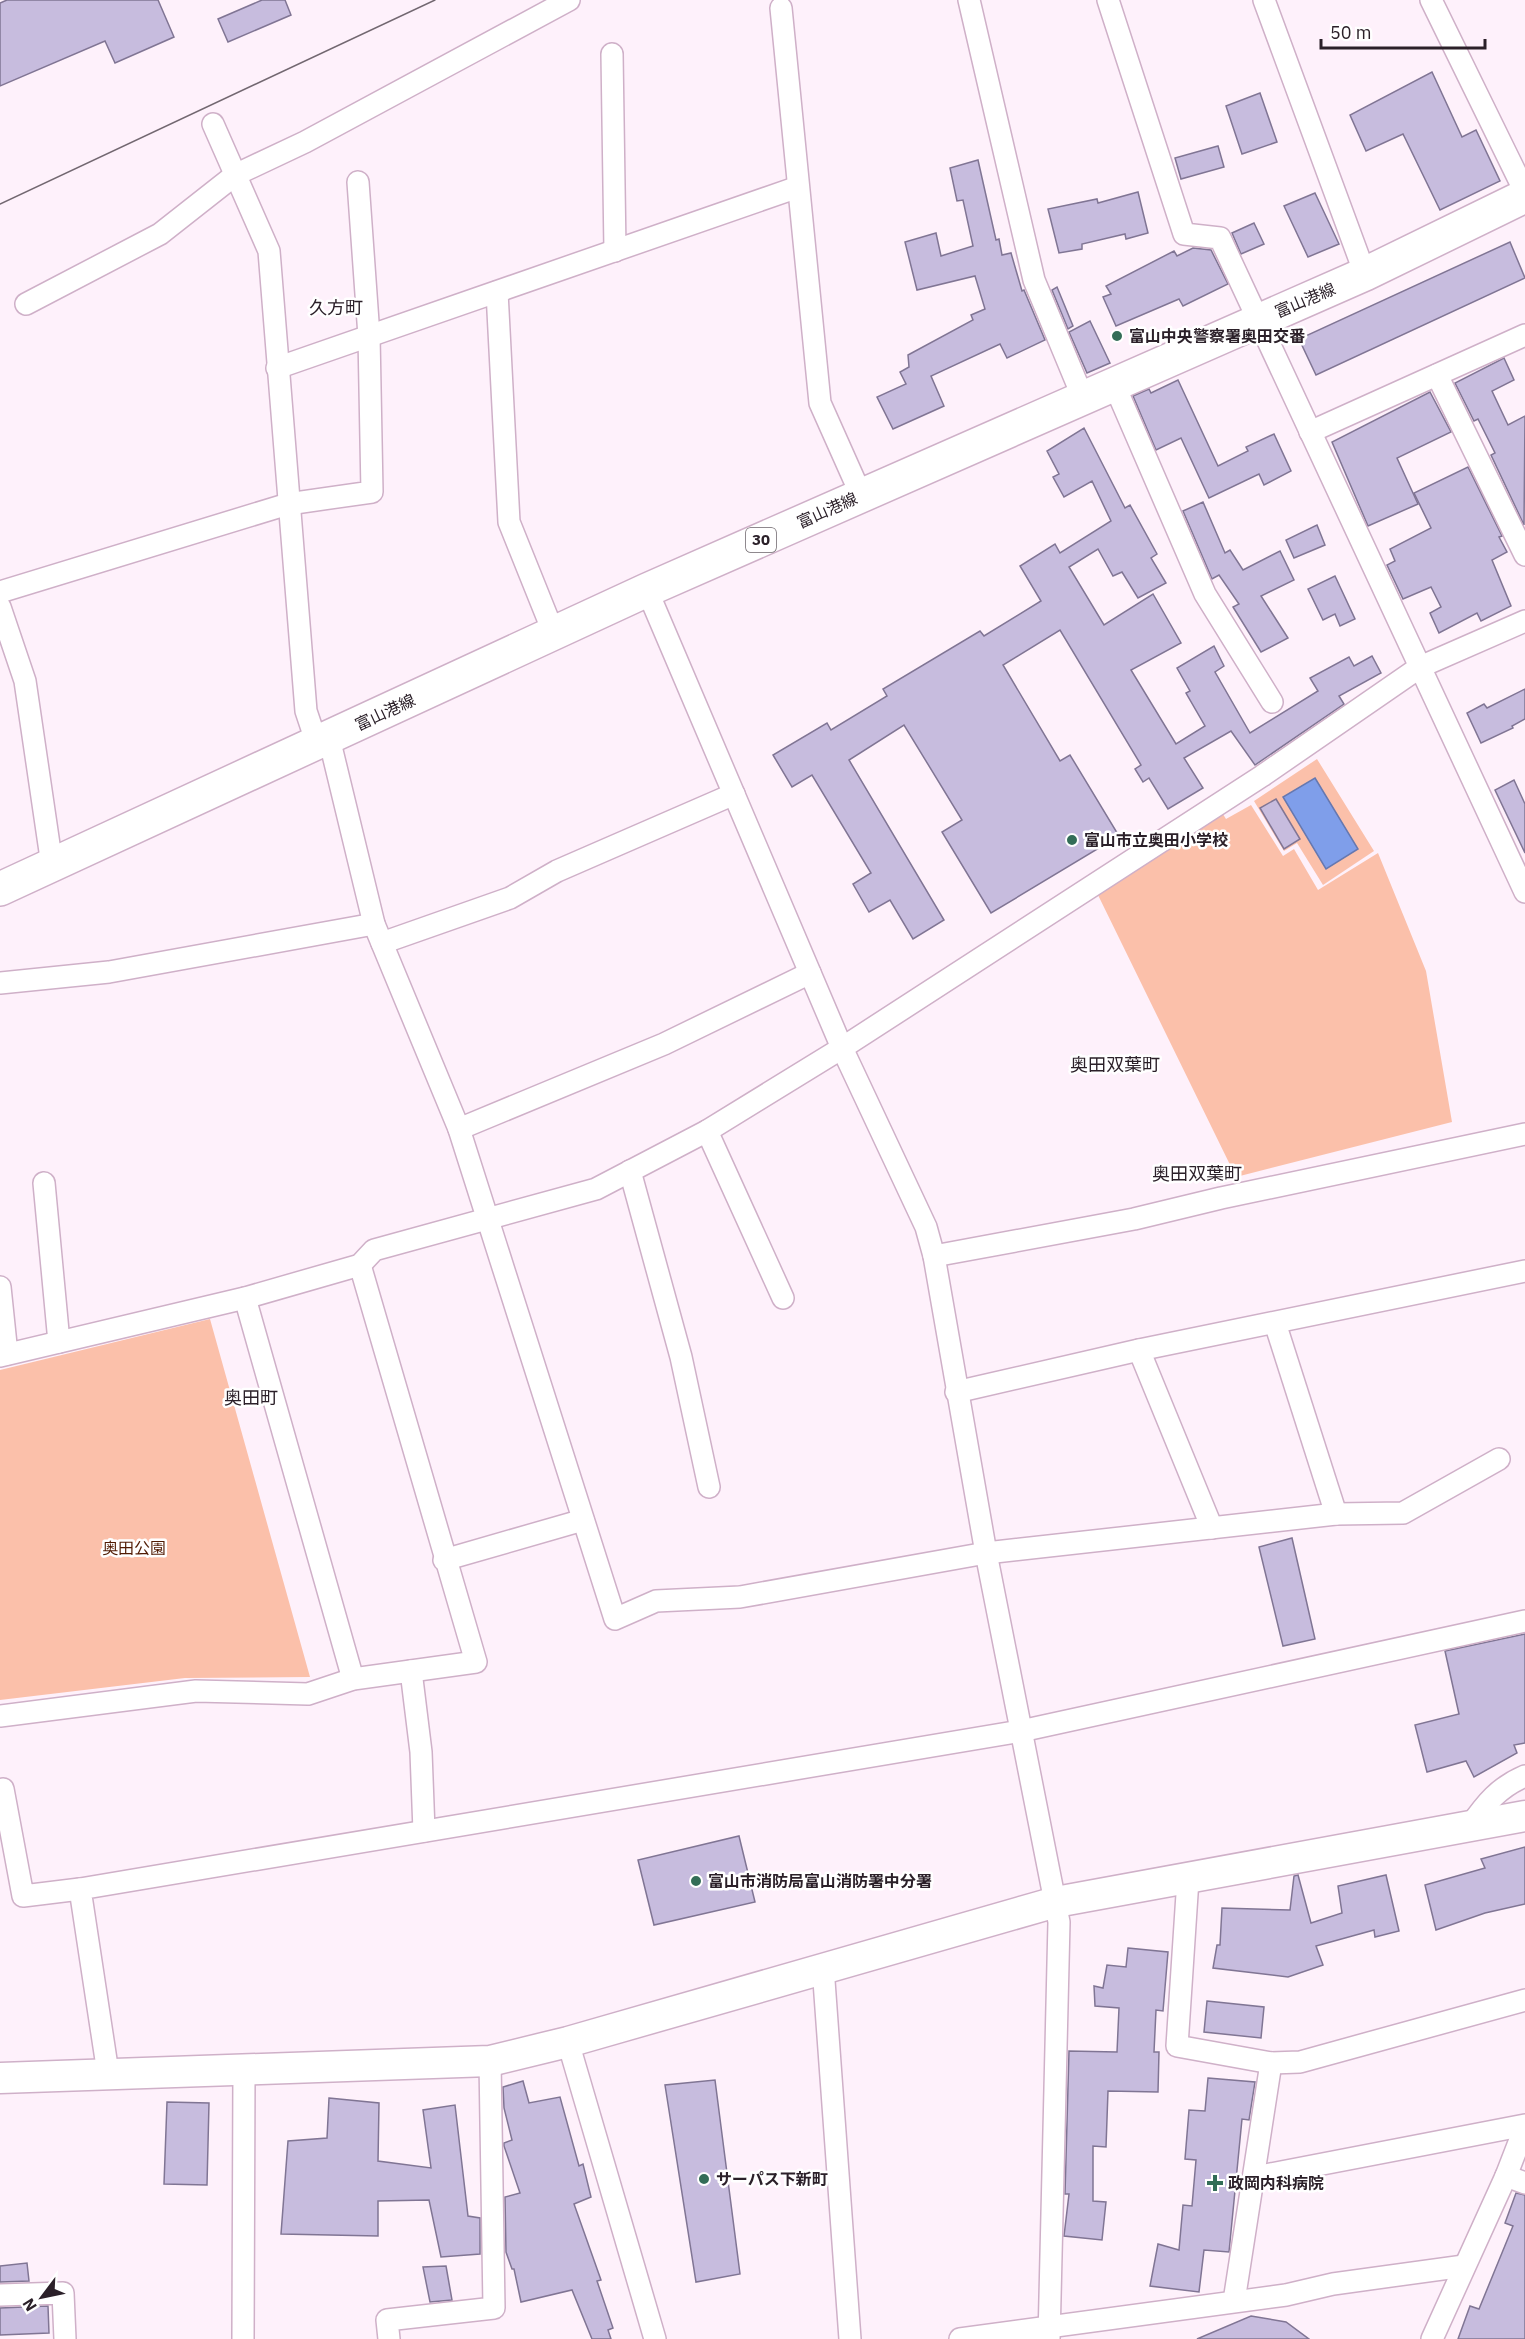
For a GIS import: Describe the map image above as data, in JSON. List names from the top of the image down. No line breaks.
{"streets":{"main road":["富山港線","30"]},"districts":["久方町","奥田双葉町","奥田双葉町","奥田町"],"parks":["奥田公園"],"places":{"other":["富山中央警察署奥田交番","富山市立奥田小学校","富山市消防局富山消防署中分署","サーパス下新町"],"health":["政岡内科病院"]},"scale_bar":"50 m","north":"bottom left"}
